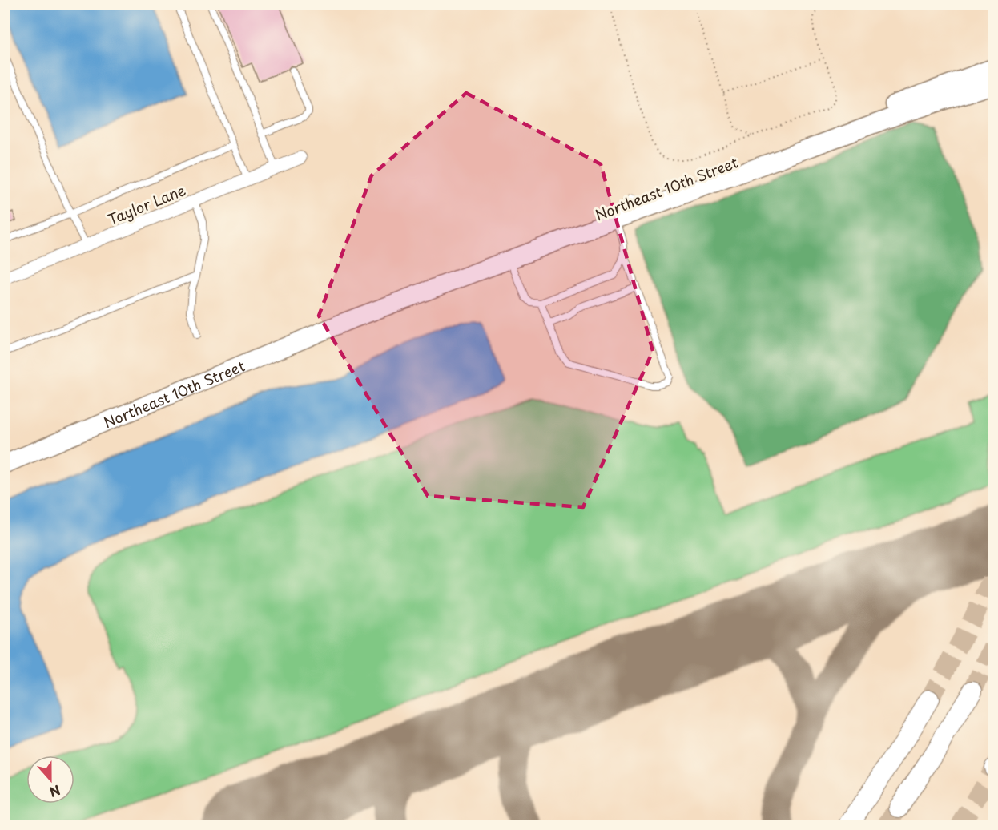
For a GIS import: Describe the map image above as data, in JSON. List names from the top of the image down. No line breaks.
{"streets":{"street":["Northeast 10th Street","Taylor Lane"]},"north":"bottom"}
